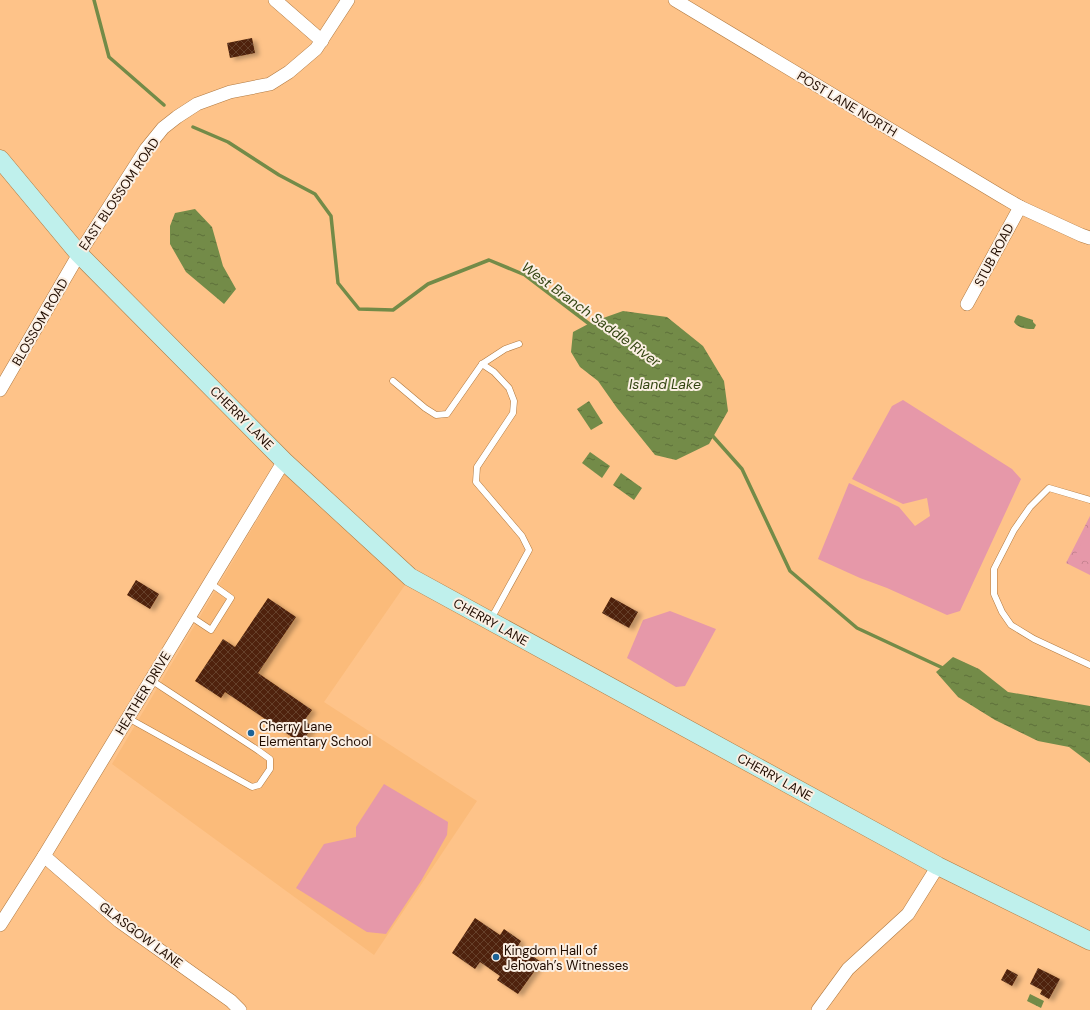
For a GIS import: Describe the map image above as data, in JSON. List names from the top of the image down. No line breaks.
{"streets":{"street":["POST LANE NORTH","EAST BLOSSOM ROAD","STUB ROAD","BLOSSOM ROAD","CHERRY LANE","HEATHER DRIVE","GLASGOW LANE"]},"crossings":[["POST LANE NORTH","STUB ROAD"],["EAST BLOSSOM ROAD","BLOSSOM ROAD"],["EAST BLOSSOM ROAD","CHERRY LANE"],["BLOSSOM ROAD","CHERRY LANE"],["CHERRY LANE","HEATHER DRIVE"],["HEATHER DRIVE","GLASGOW LANE"]],"water":["West Branch Saddle River","Island Lake"],"places":["Cherry Lane Elementary School","Kingdom Hall of Jehovah’s Witnesses"]}
